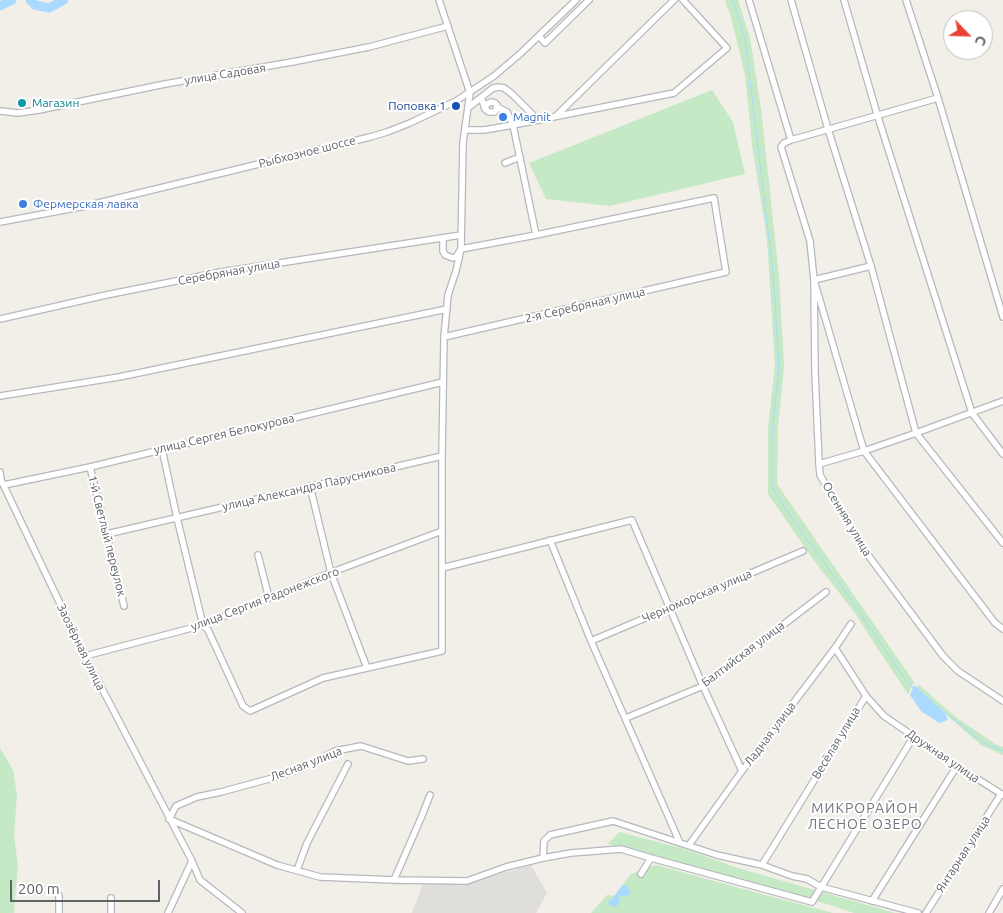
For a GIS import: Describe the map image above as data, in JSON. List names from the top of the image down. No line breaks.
{"streets":{"street":["улица Садовая","Рыбхозное шоссе","Серебряная улица","2-я Серебряная улица","улица Сергея Белокурова","улица Александра Парусникова","Осенняя улица","1-й Светлый переулок","Черноморская улица","улица Сергия Радонежского","Заозёрная улица","Балтийская улица","Ладная улица","Весёлая улица","Дружная улица","Лесная улица","Янтарная улица"]},"crossings":[["улица Сергея Белокурова","1-й Светлый переулок"],["улица Сергея Белокурова","Заозёрная улица"],["улица Сергия Радонежского","Заозёрная улица"],["Заозёрная улица","Лесная улица"],["Весёлая улица","Дружная улица"],["Дружная улица","Янтарная улица"]],"districts":["МИКРОРАЙОН ЛЕСНОЕ ОЗЕРО"],"places":["Магазин","Поповка 1","Magnit","Фермерская лавка"],"scale_bar":"200 m","north":"bottom right"}
